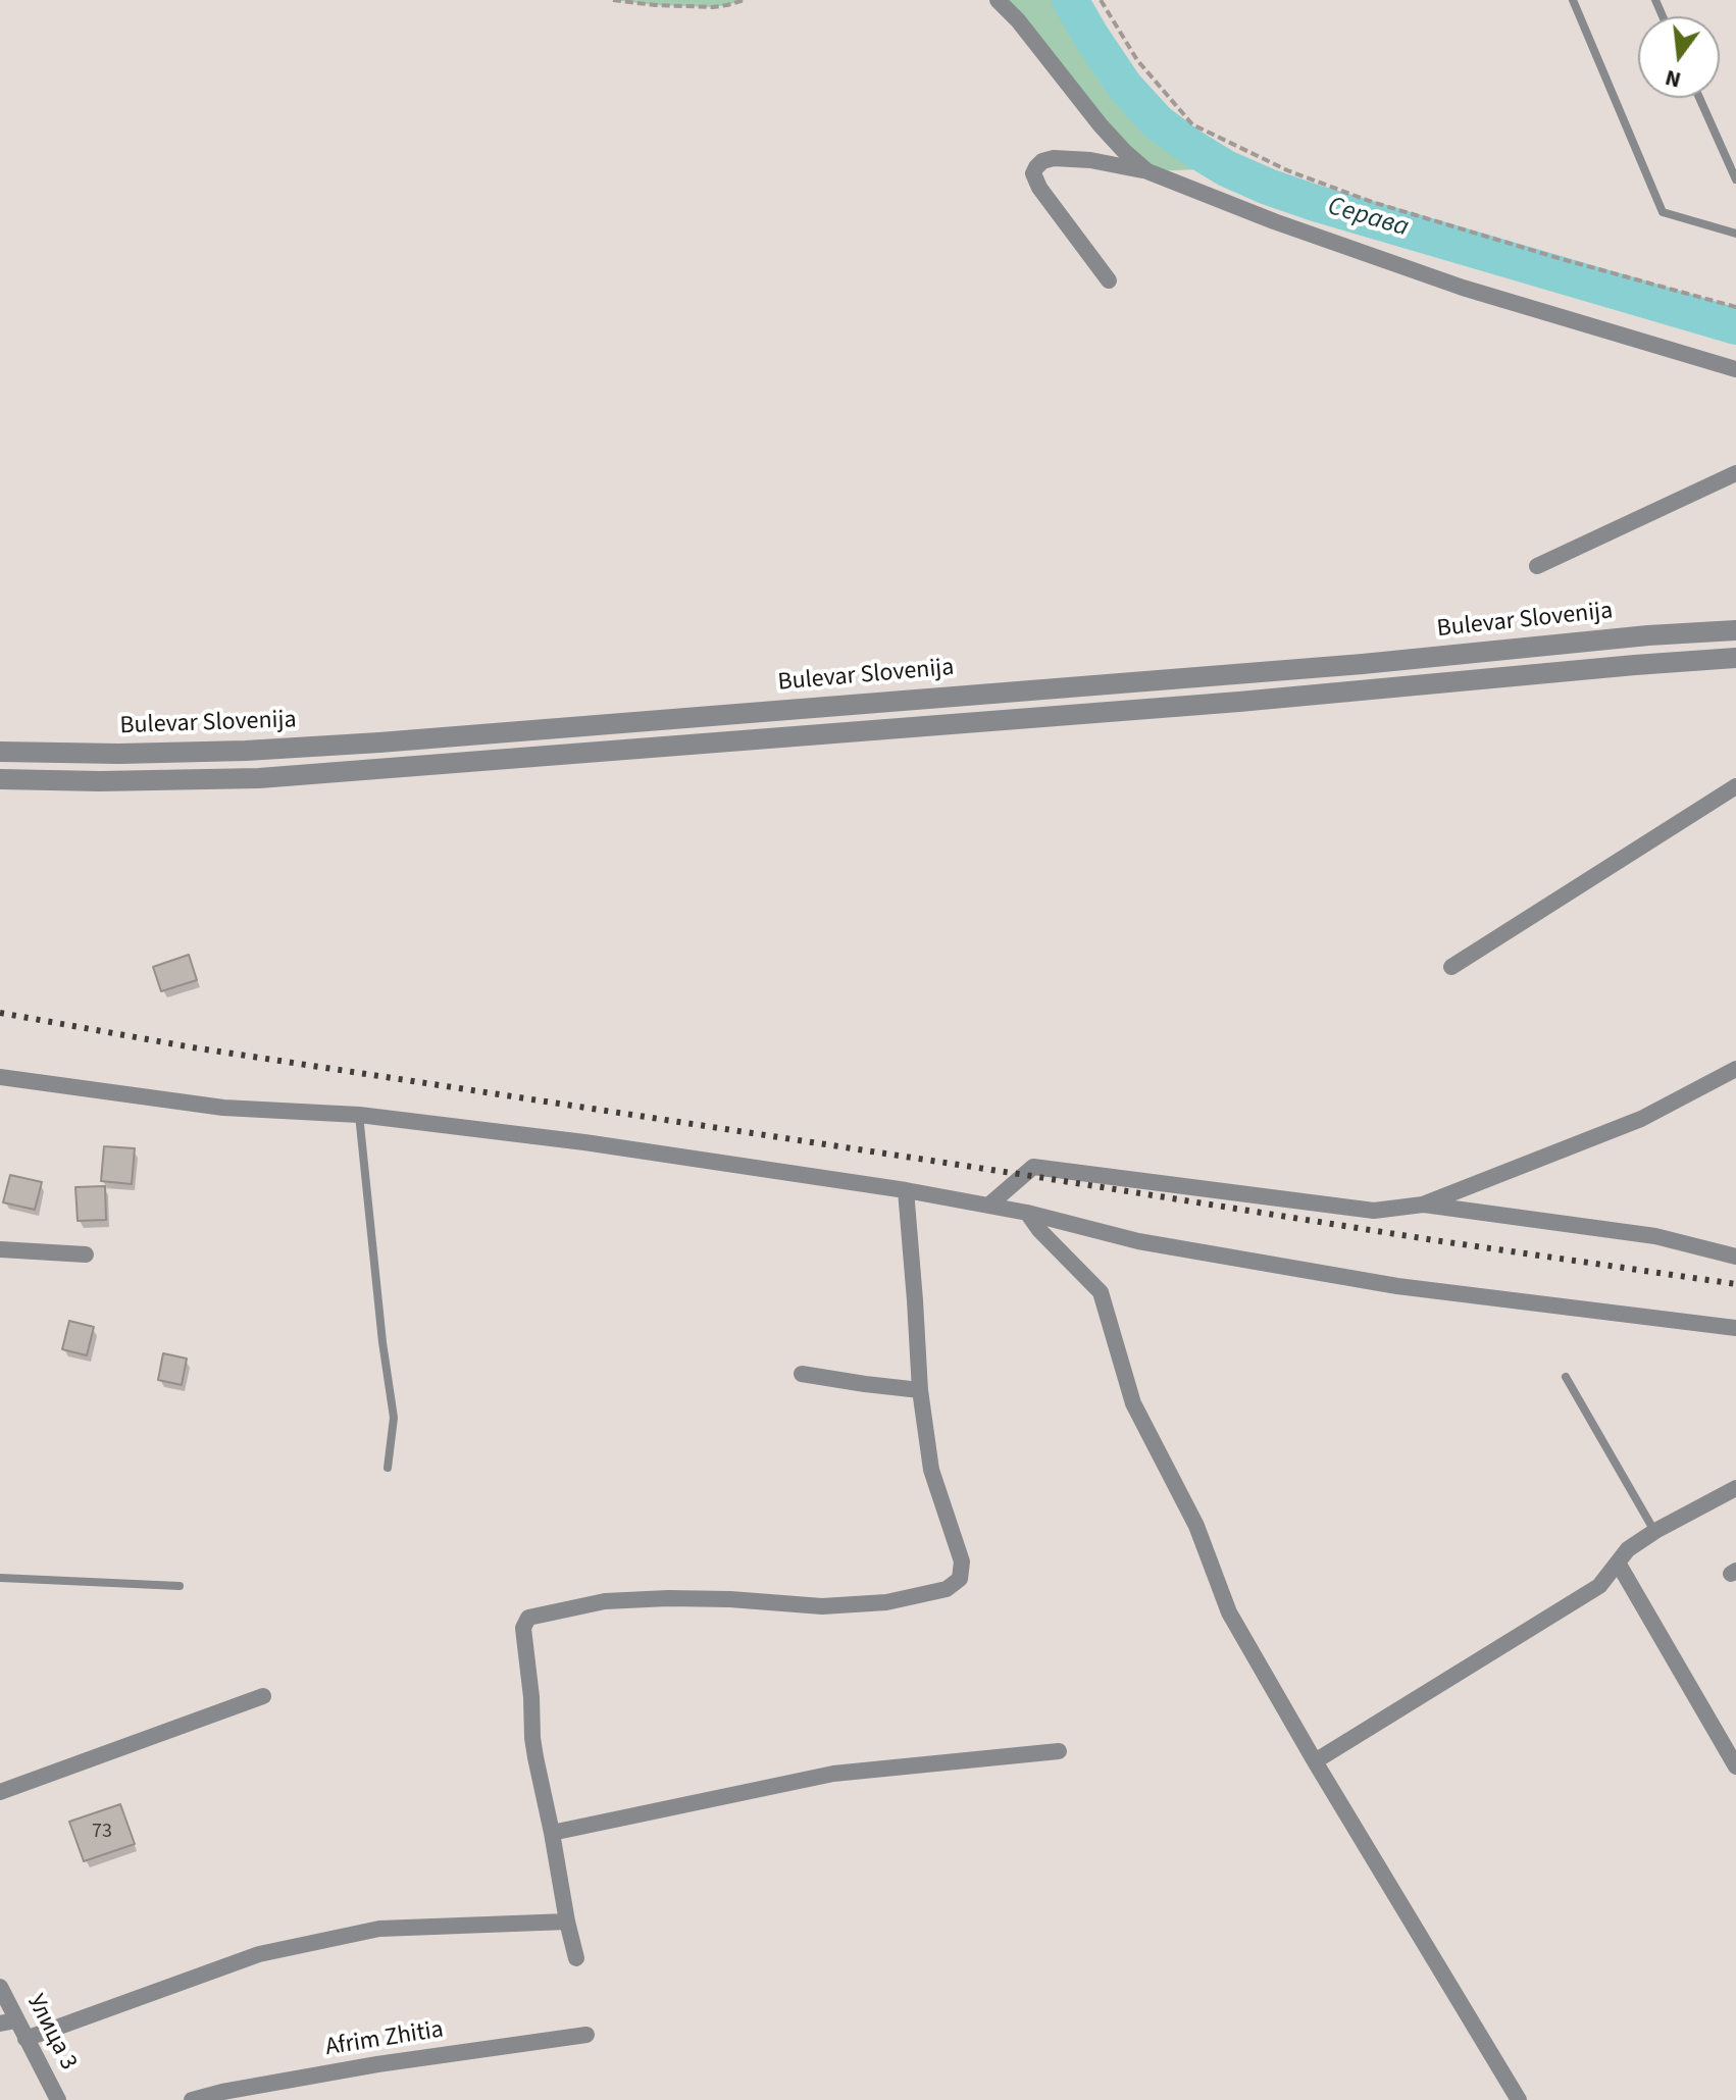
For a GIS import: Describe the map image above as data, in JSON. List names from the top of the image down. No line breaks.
{"streets":{"street":["Bulevar Slovenija","Улица 3","Afrim Zhitia"]},"water":["Серава"],"house_numbers":["73"],"north":"bottom"}
